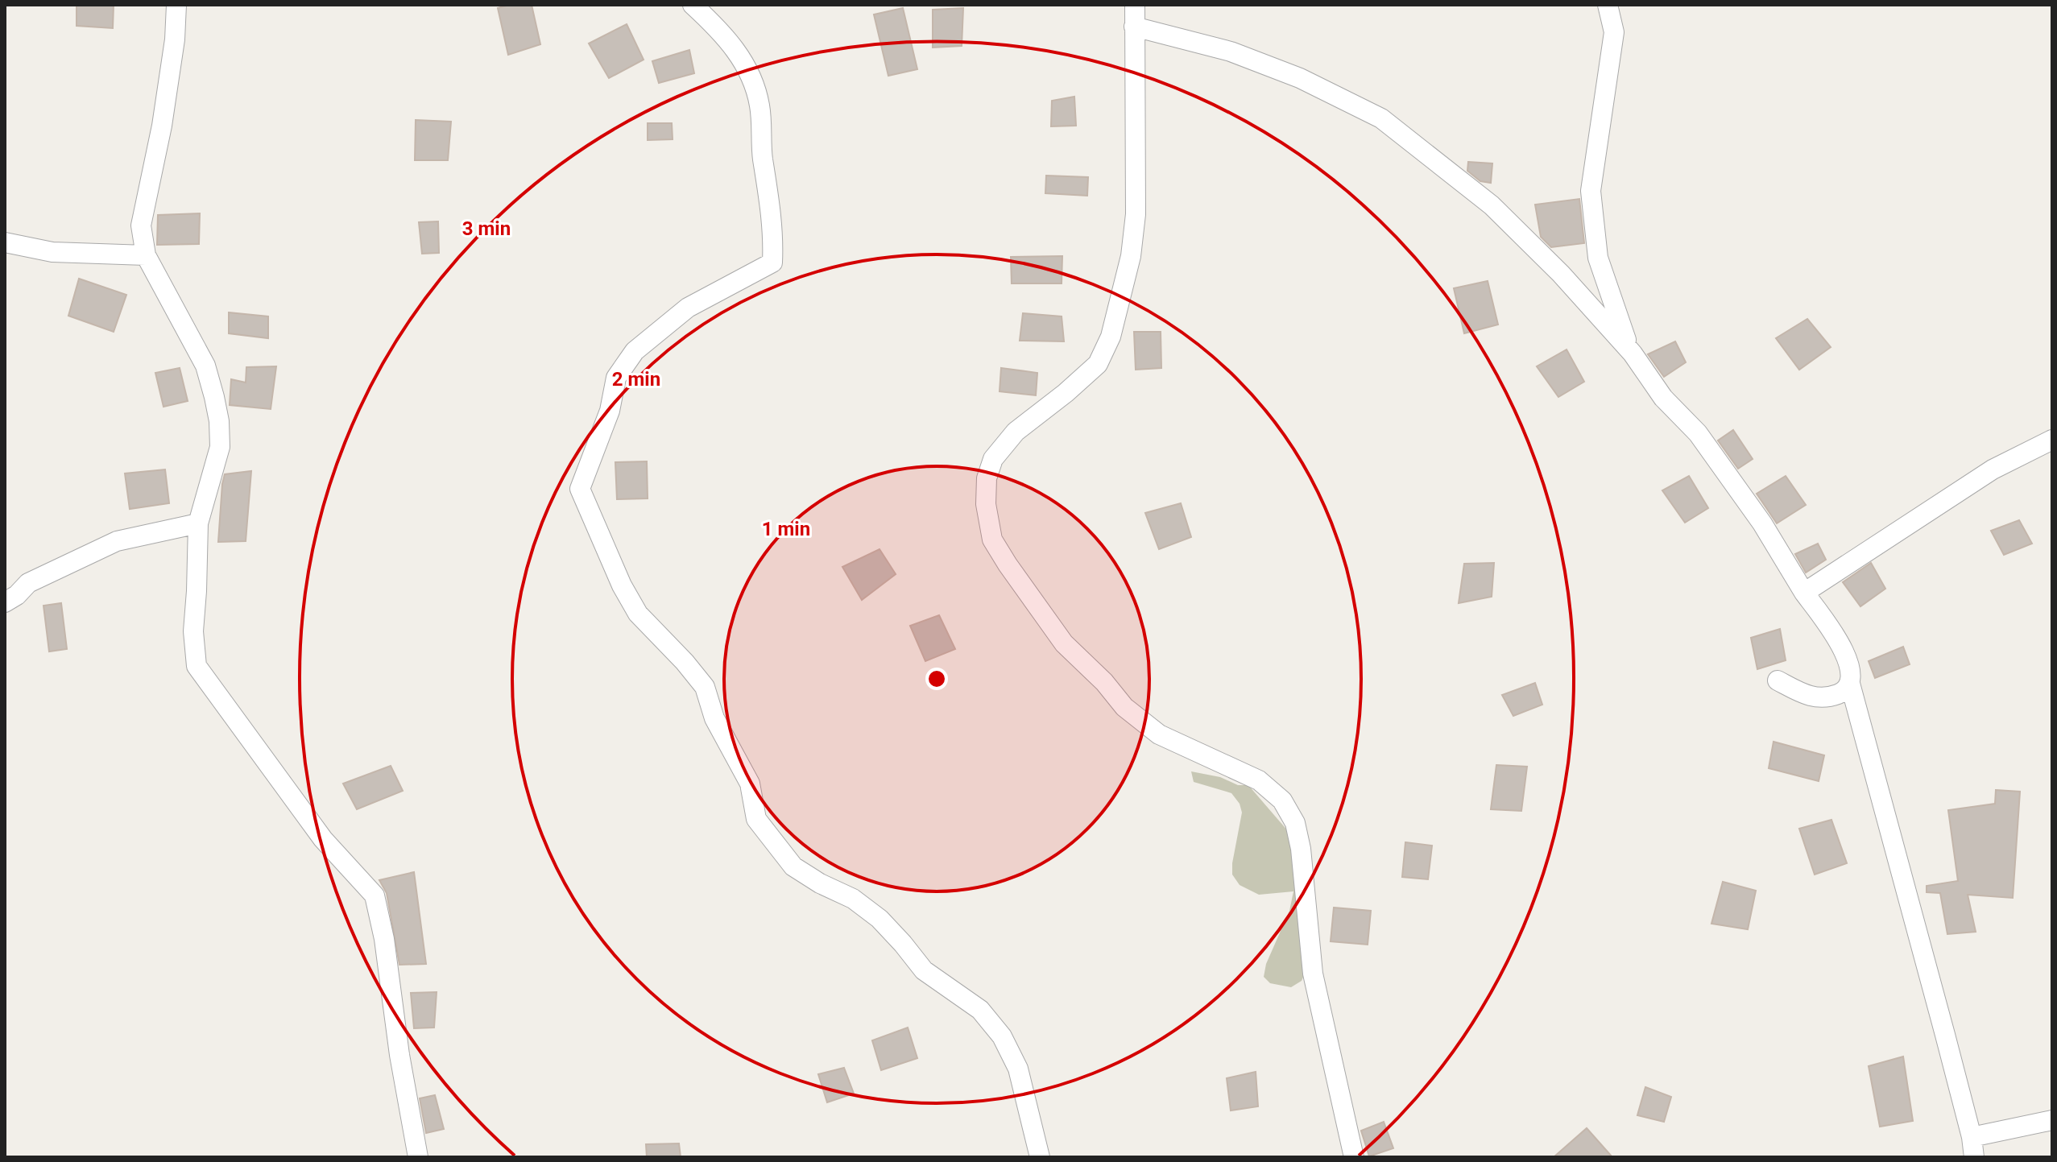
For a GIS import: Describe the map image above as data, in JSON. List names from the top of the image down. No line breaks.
{"rings":["3 min","2 min","1 min"]}
